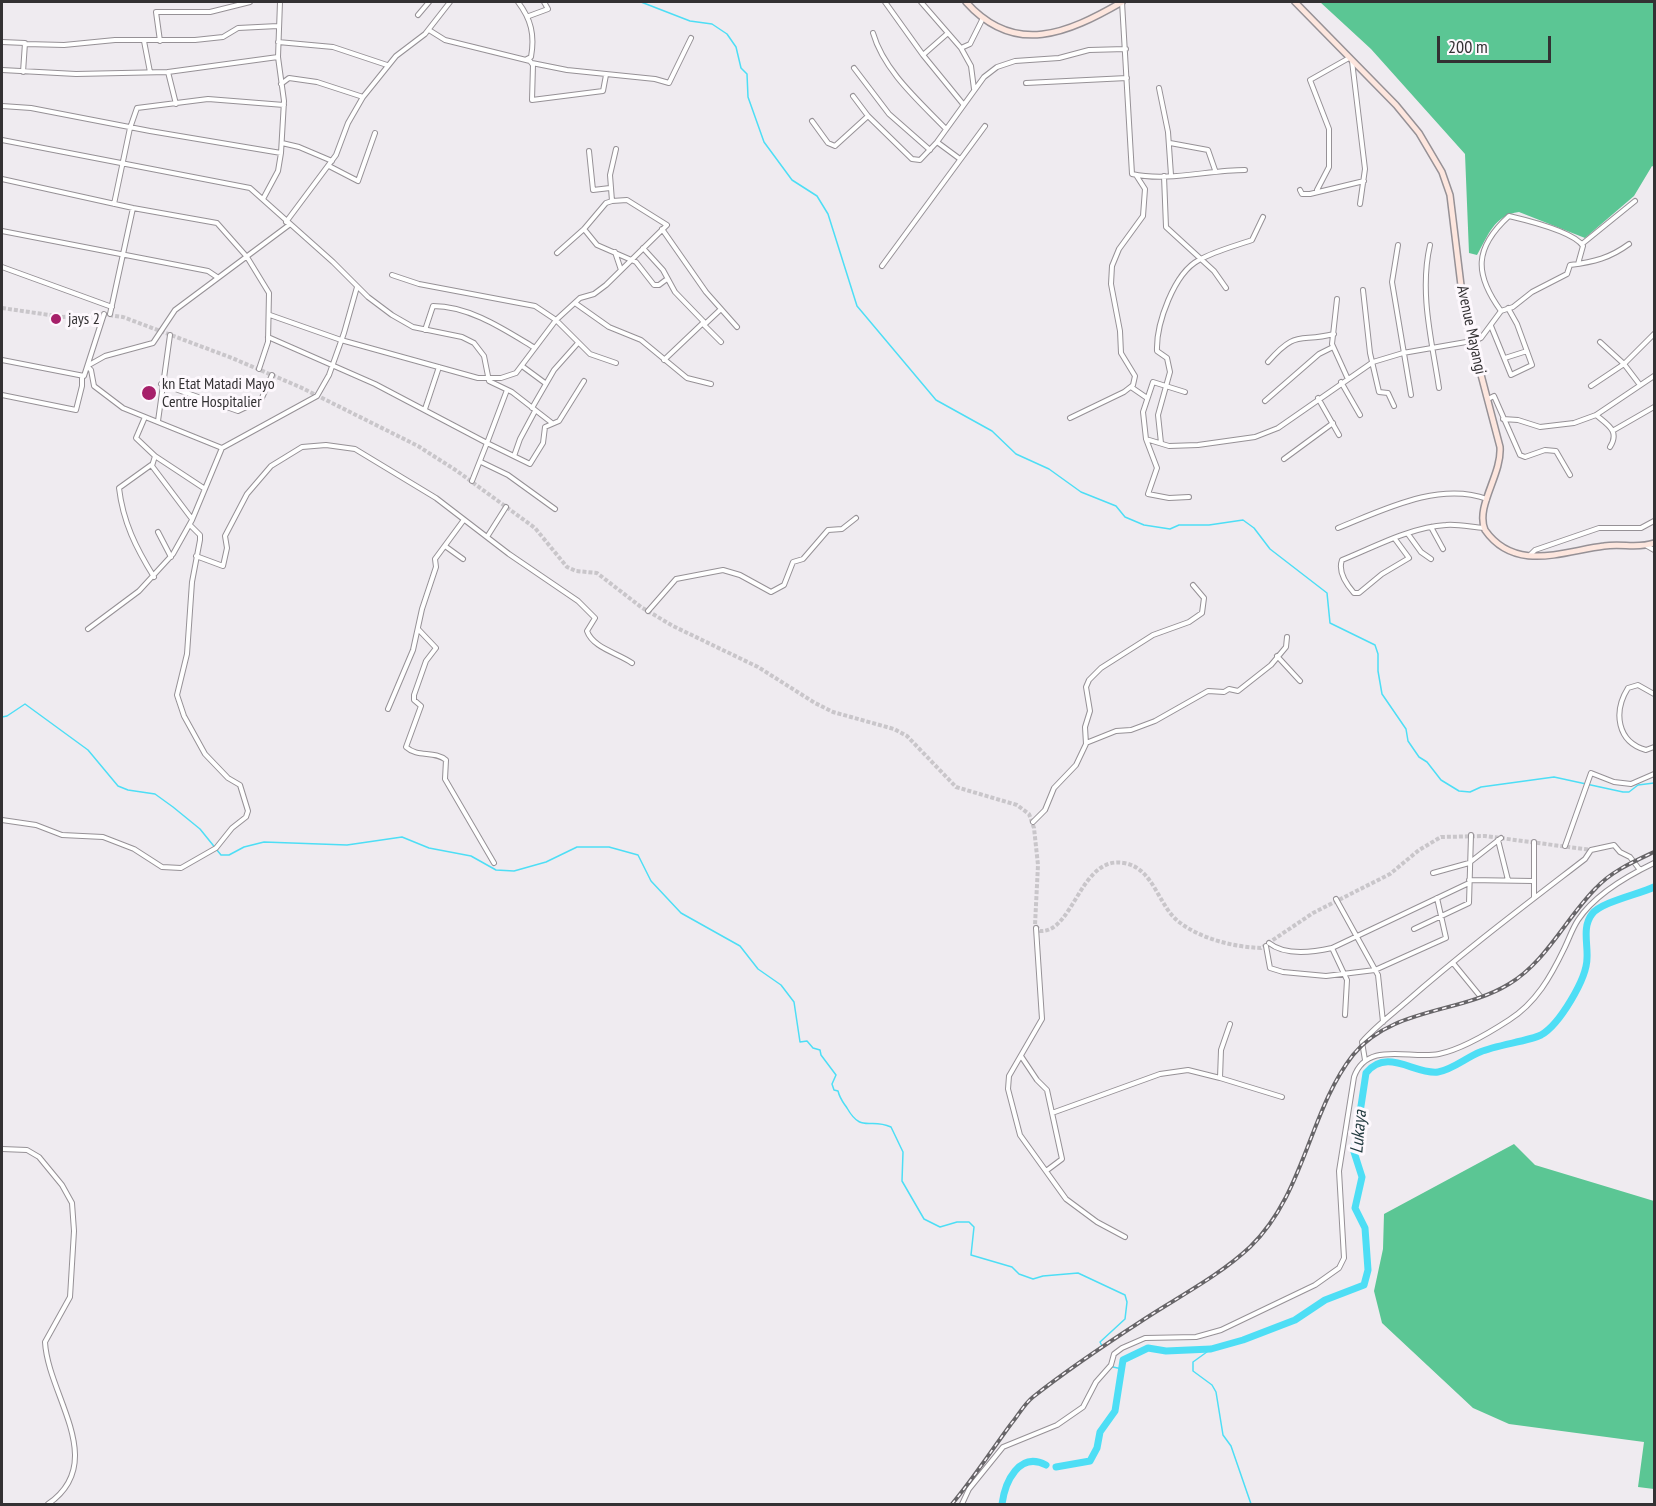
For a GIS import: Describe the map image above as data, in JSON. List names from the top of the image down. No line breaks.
{"streets":{"street":["Avenue Mayangi"]},"water":["Lukaya"],"places":["jays 2","kn Etat Matadi Mayo Centre Hospitalier"],"scale_bar":"200 m"}
